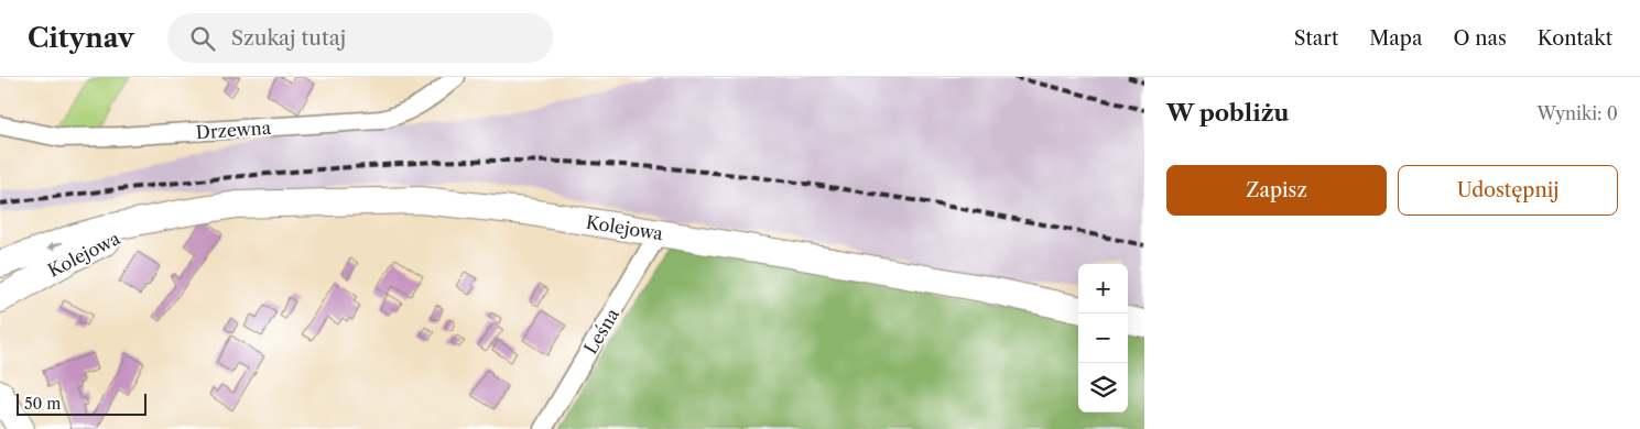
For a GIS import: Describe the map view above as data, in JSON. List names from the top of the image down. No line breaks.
{"streets":{"street":["Drzewna","Kolejowa","Leśna"]},"crossings":[["Kolejowa","Leśna"]],"scale_bar":"50 m","page":{"header":"Citynav","search":"Szukaj tutaj","nav":["Start","Mapa","O nas","Kontakt"],"heading":["W pobliżu","Wyniki: 0"],"buttons":["Zapisz","Udostępnij"],"map_buttons":["+","−"],"scale":"50 m"}}
